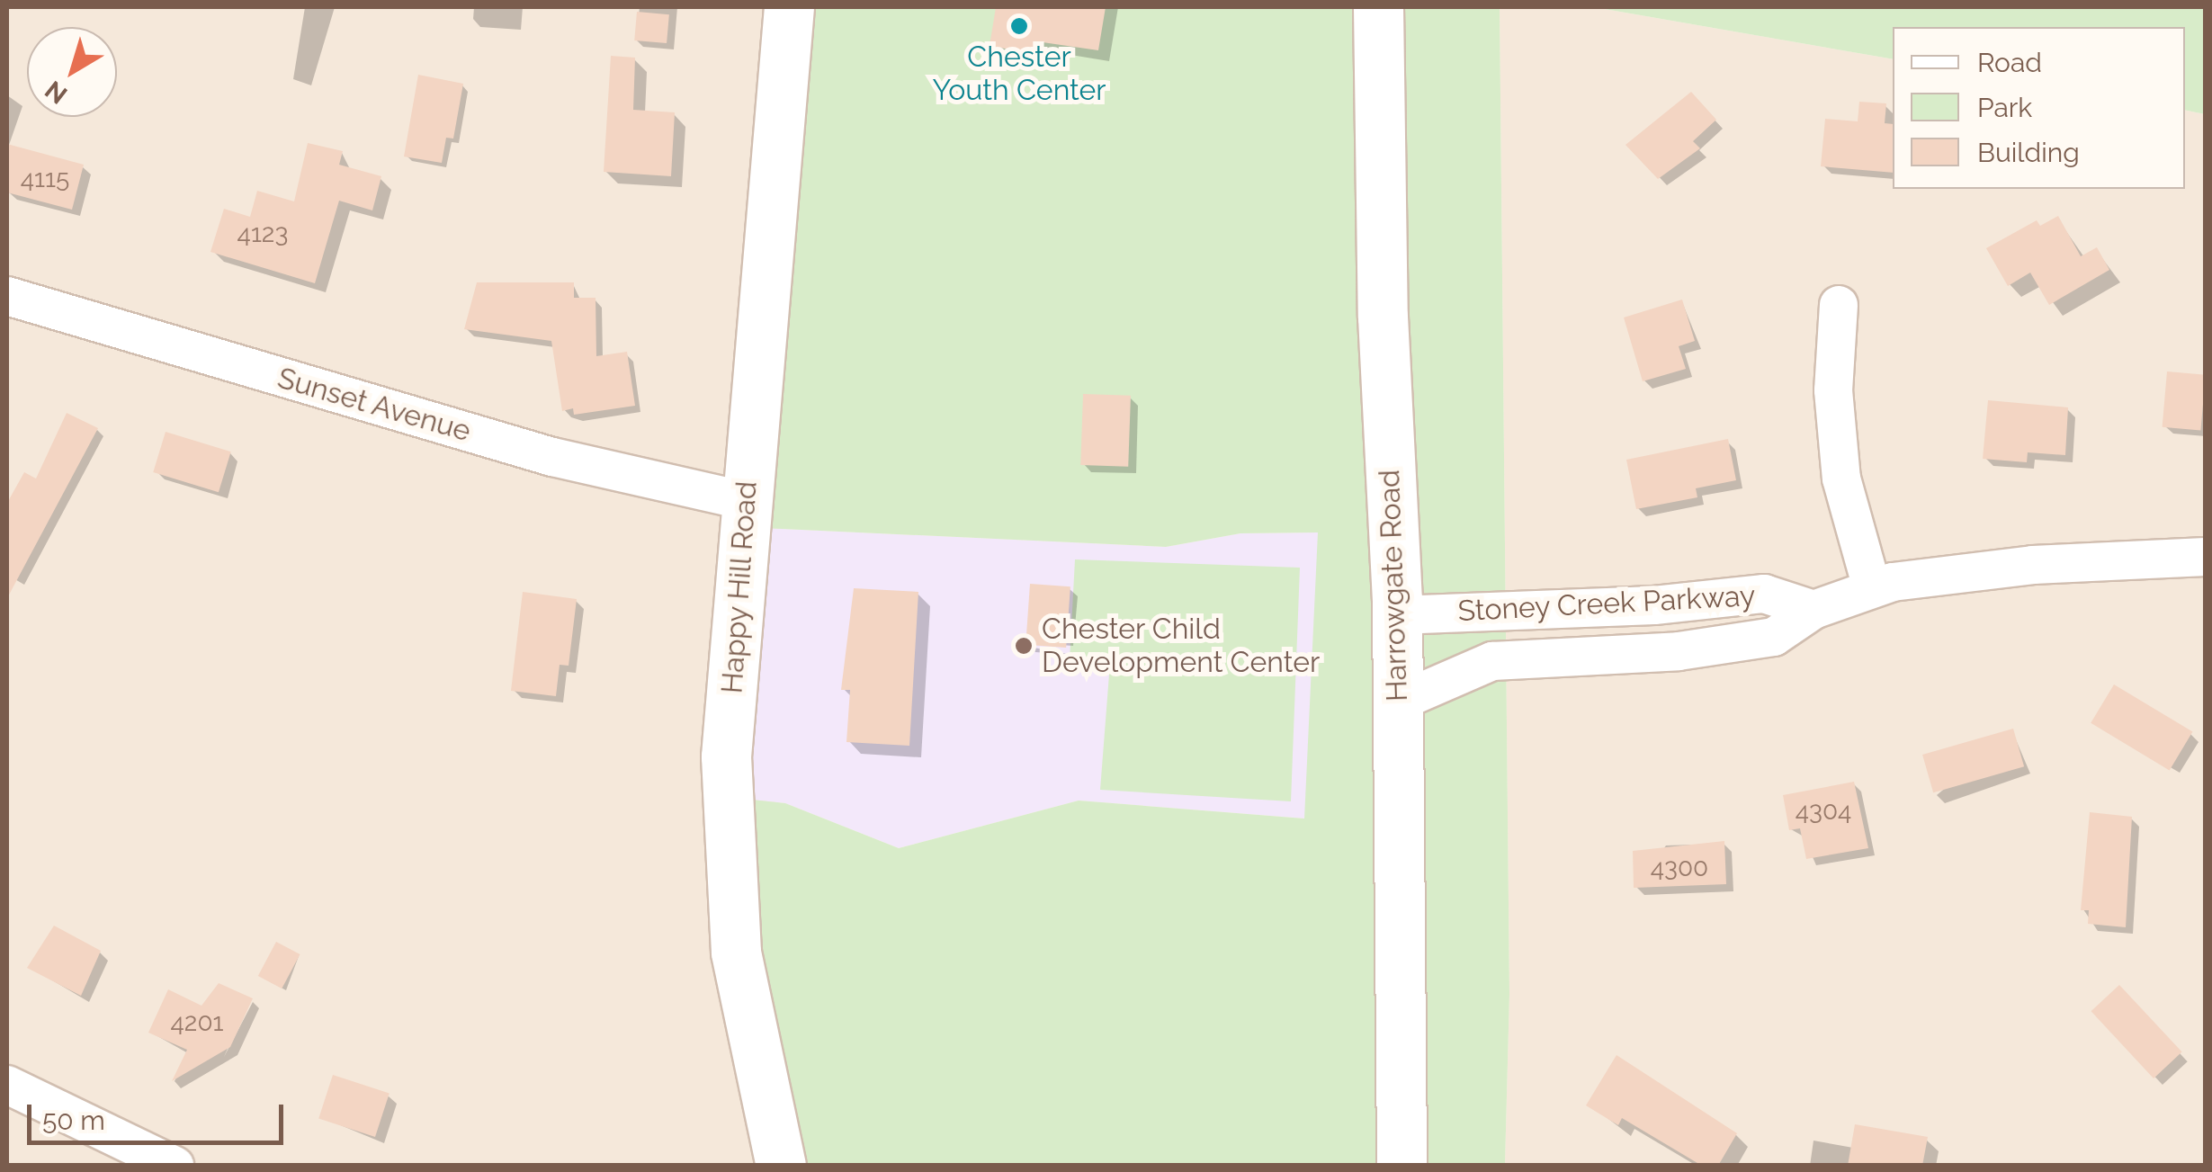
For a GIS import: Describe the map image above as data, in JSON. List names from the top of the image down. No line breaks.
{"streets":{"street":["Sunset Avenue","Harrowgate Road","Happy Hill Road","Stoney Creek Parkway"]},"crossings":[["Sunset Avenue","Happy Hill Road"],["Harrowgate Road","Stoney Creek Parkway"]],"places":["Chester Youth Center","Chester Child Development Center"],"house_numbers":["4115","4123","4304","4300","4201"],"legend":["Road","Park","Building"],"scale_bar":"50 m","north":"bottom left"}
